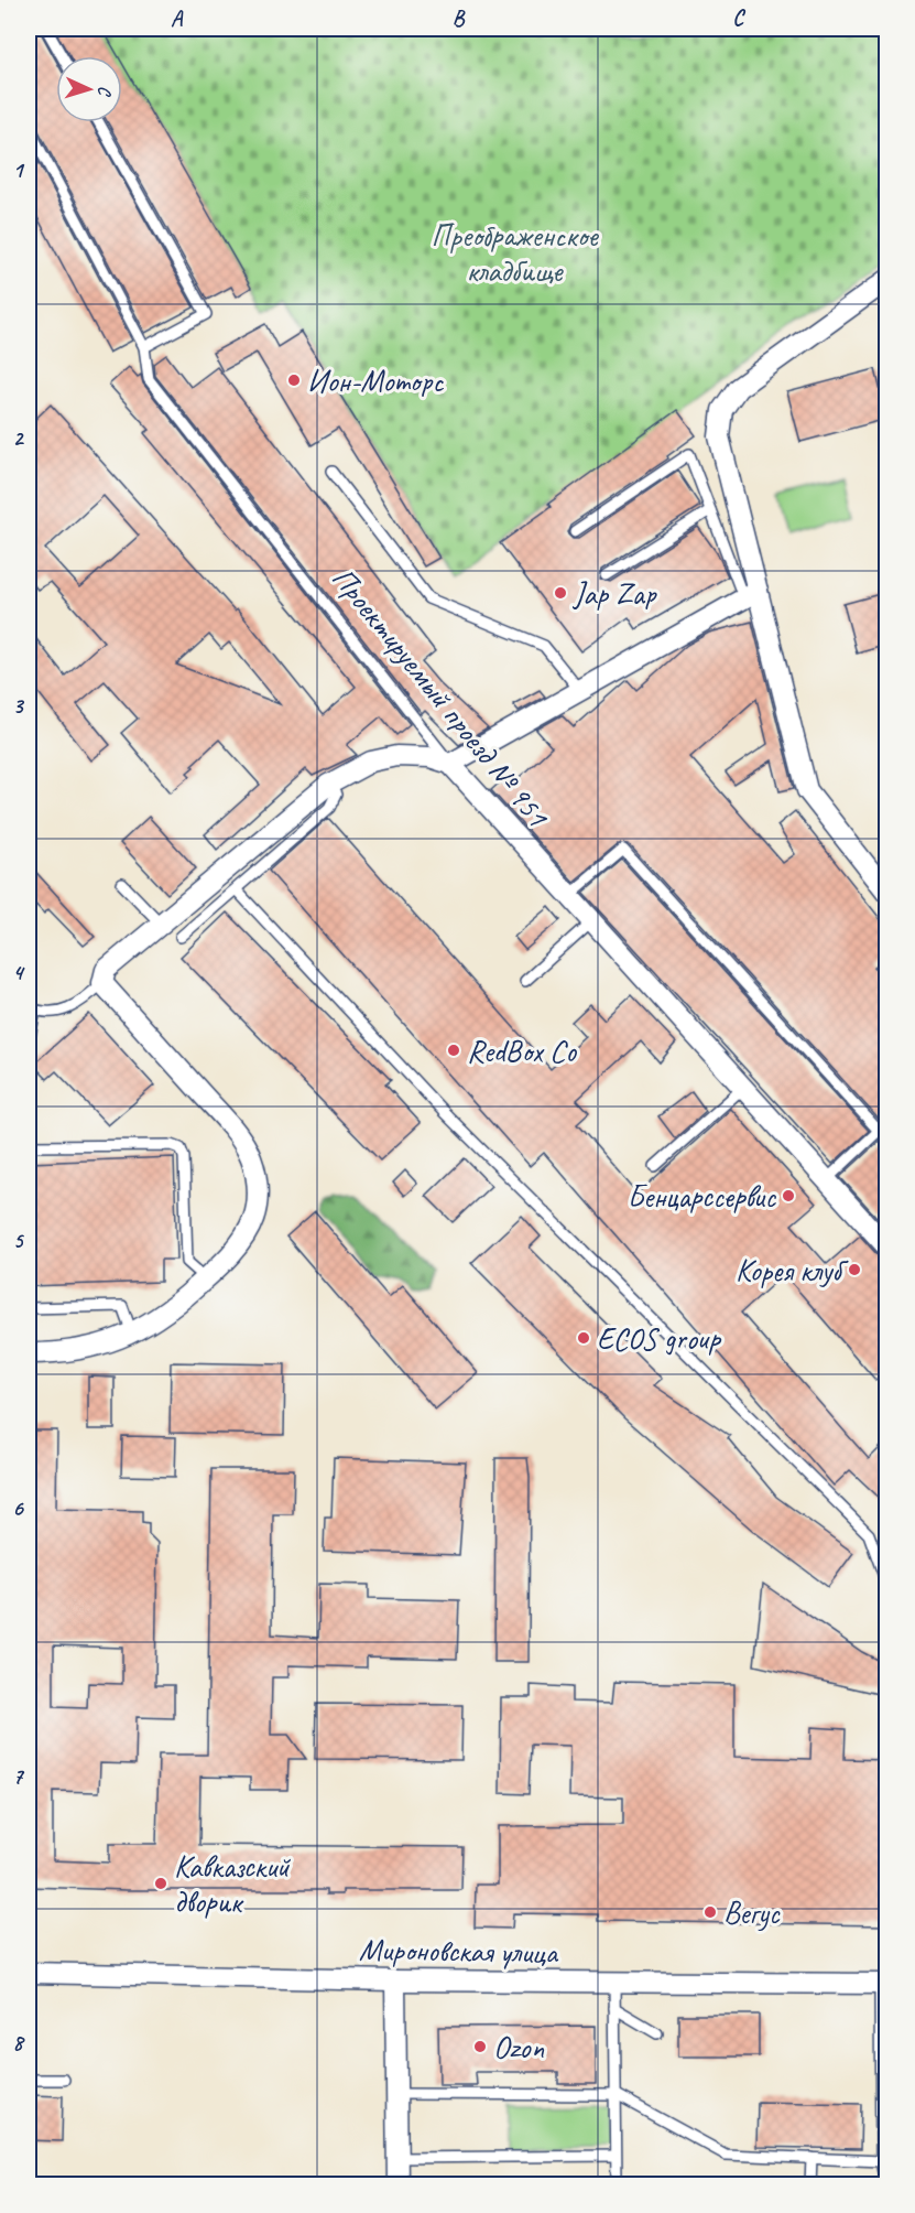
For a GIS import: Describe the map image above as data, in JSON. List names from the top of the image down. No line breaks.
{"streets":{"street":["Проектируемый проезд № 951","Мироновская улица"]},"parks":["Преображенское кладбище"],"places":["Ион-Моторс","Jap Zap","RedBox Co","Бенцарссервис","Корея клуб","ECOS group","Кавказский дворик","Вегус","Ozon"],"north":"right","grid":{"columns":["A","B","C"],"rows":["1","2","3","4","5","6","7","8"]}}
